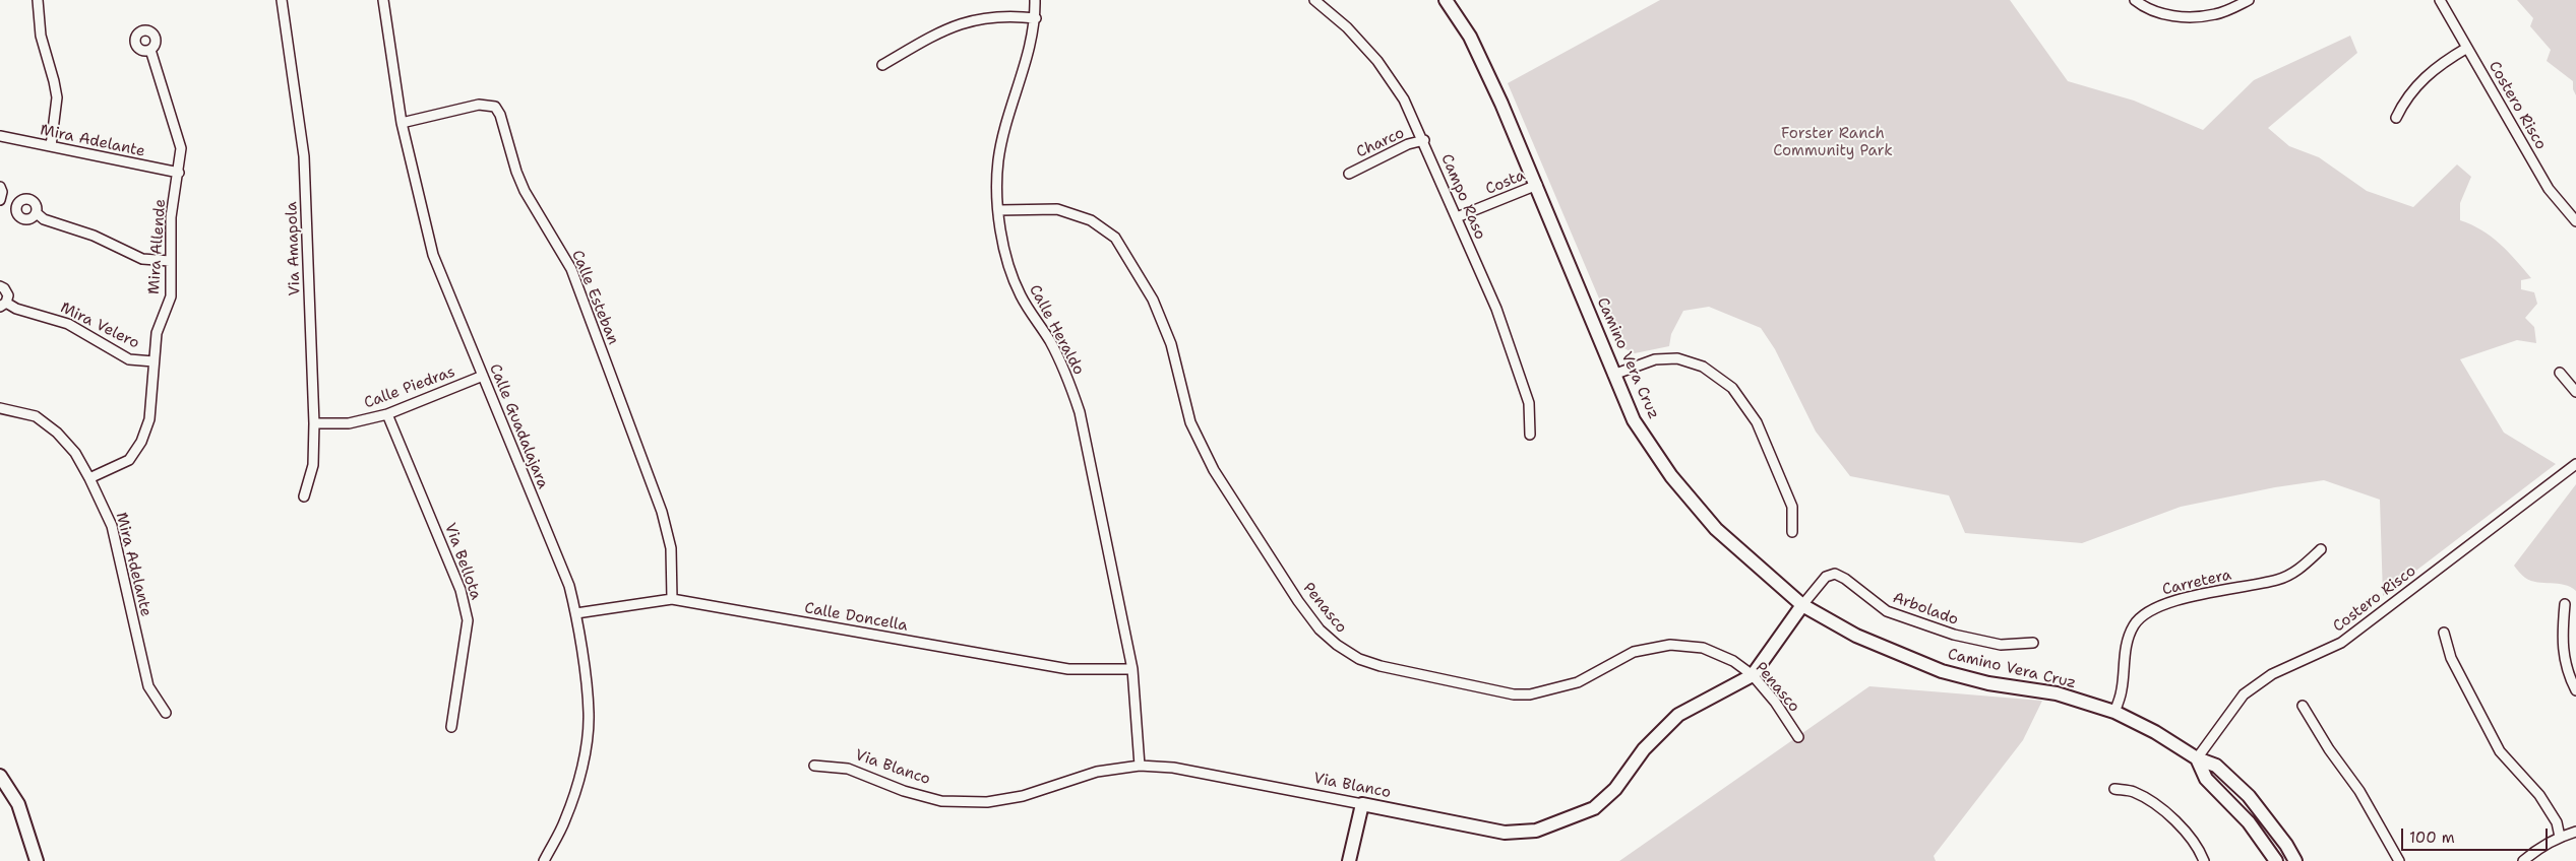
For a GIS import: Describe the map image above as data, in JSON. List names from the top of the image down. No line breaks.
{"streets":{"main road":["Camino Vera Cruz","Via Blanco"],"street":["Costero Risco","Mira Adelante","Charco","Costa","Campo Raso","Mira Allende","Via Amapola","Calle Esteban","Mira Velero","Calle Heraldo","Calle Piedras","Calle Guadalajara","Via Bellota","Carretera","Penasco","Arbolado","Calle Doncella"]},"crossings":[["Costero Risco","Camino Vera Cruz"],["Mira Adelante","Mira Allende"],["Charco","Campo Raso"],["Costa","Campo Raso"],["Costa","Camino Vera Cruz"],["Mira Allende","Mira Velero"],["Via Amapola","Calle Piedras"],["Calle Esteban","Calle Guadalajara"],["Calle Esteban","Calle Doncella"],["Calle Heraldo","Penasco"],["Calle Heraldo","Calle Doncella"],["Calle Heraldo","Via Blanco"],["Camino Vera Cruz","Carretera"],["Camino Vera Cruz","Arbolado"],["Camino Vera Cruz","Via Blanco"],["Calle Piedras","Calle Guadalajara"],["Calle Piedras","Via Bellota"],["Calle Guadalajara","Calle Doncella"],["Penasco","Via Blanco"],["Arbolado","Via Blanco"]],"parks":["Forster Ranch Community Park"],"scale_bar":"100 m"}
